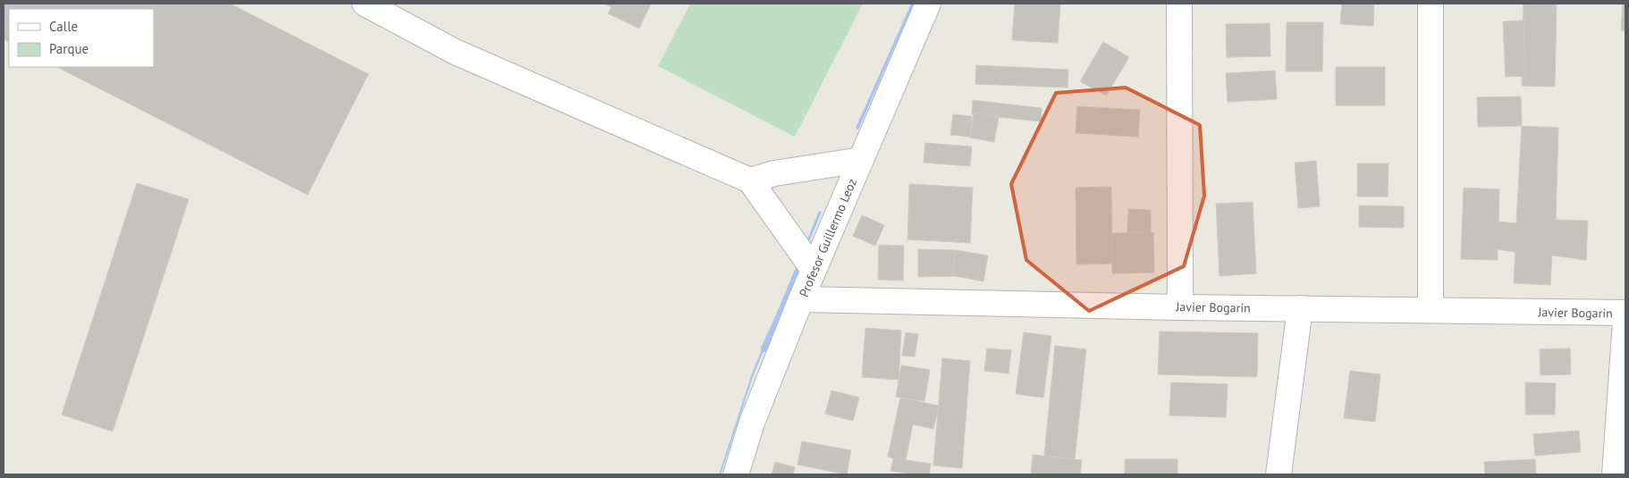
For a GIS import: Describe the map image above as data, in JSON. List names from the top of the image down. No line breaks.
{"streets":{"street":["Profesor Guillermo Leoz","Javier Bogarín"]},"crossings":[["Profesor Guillermo Leoz","Javier Bogarín"]],"legend":["Calle","Parque"]}
